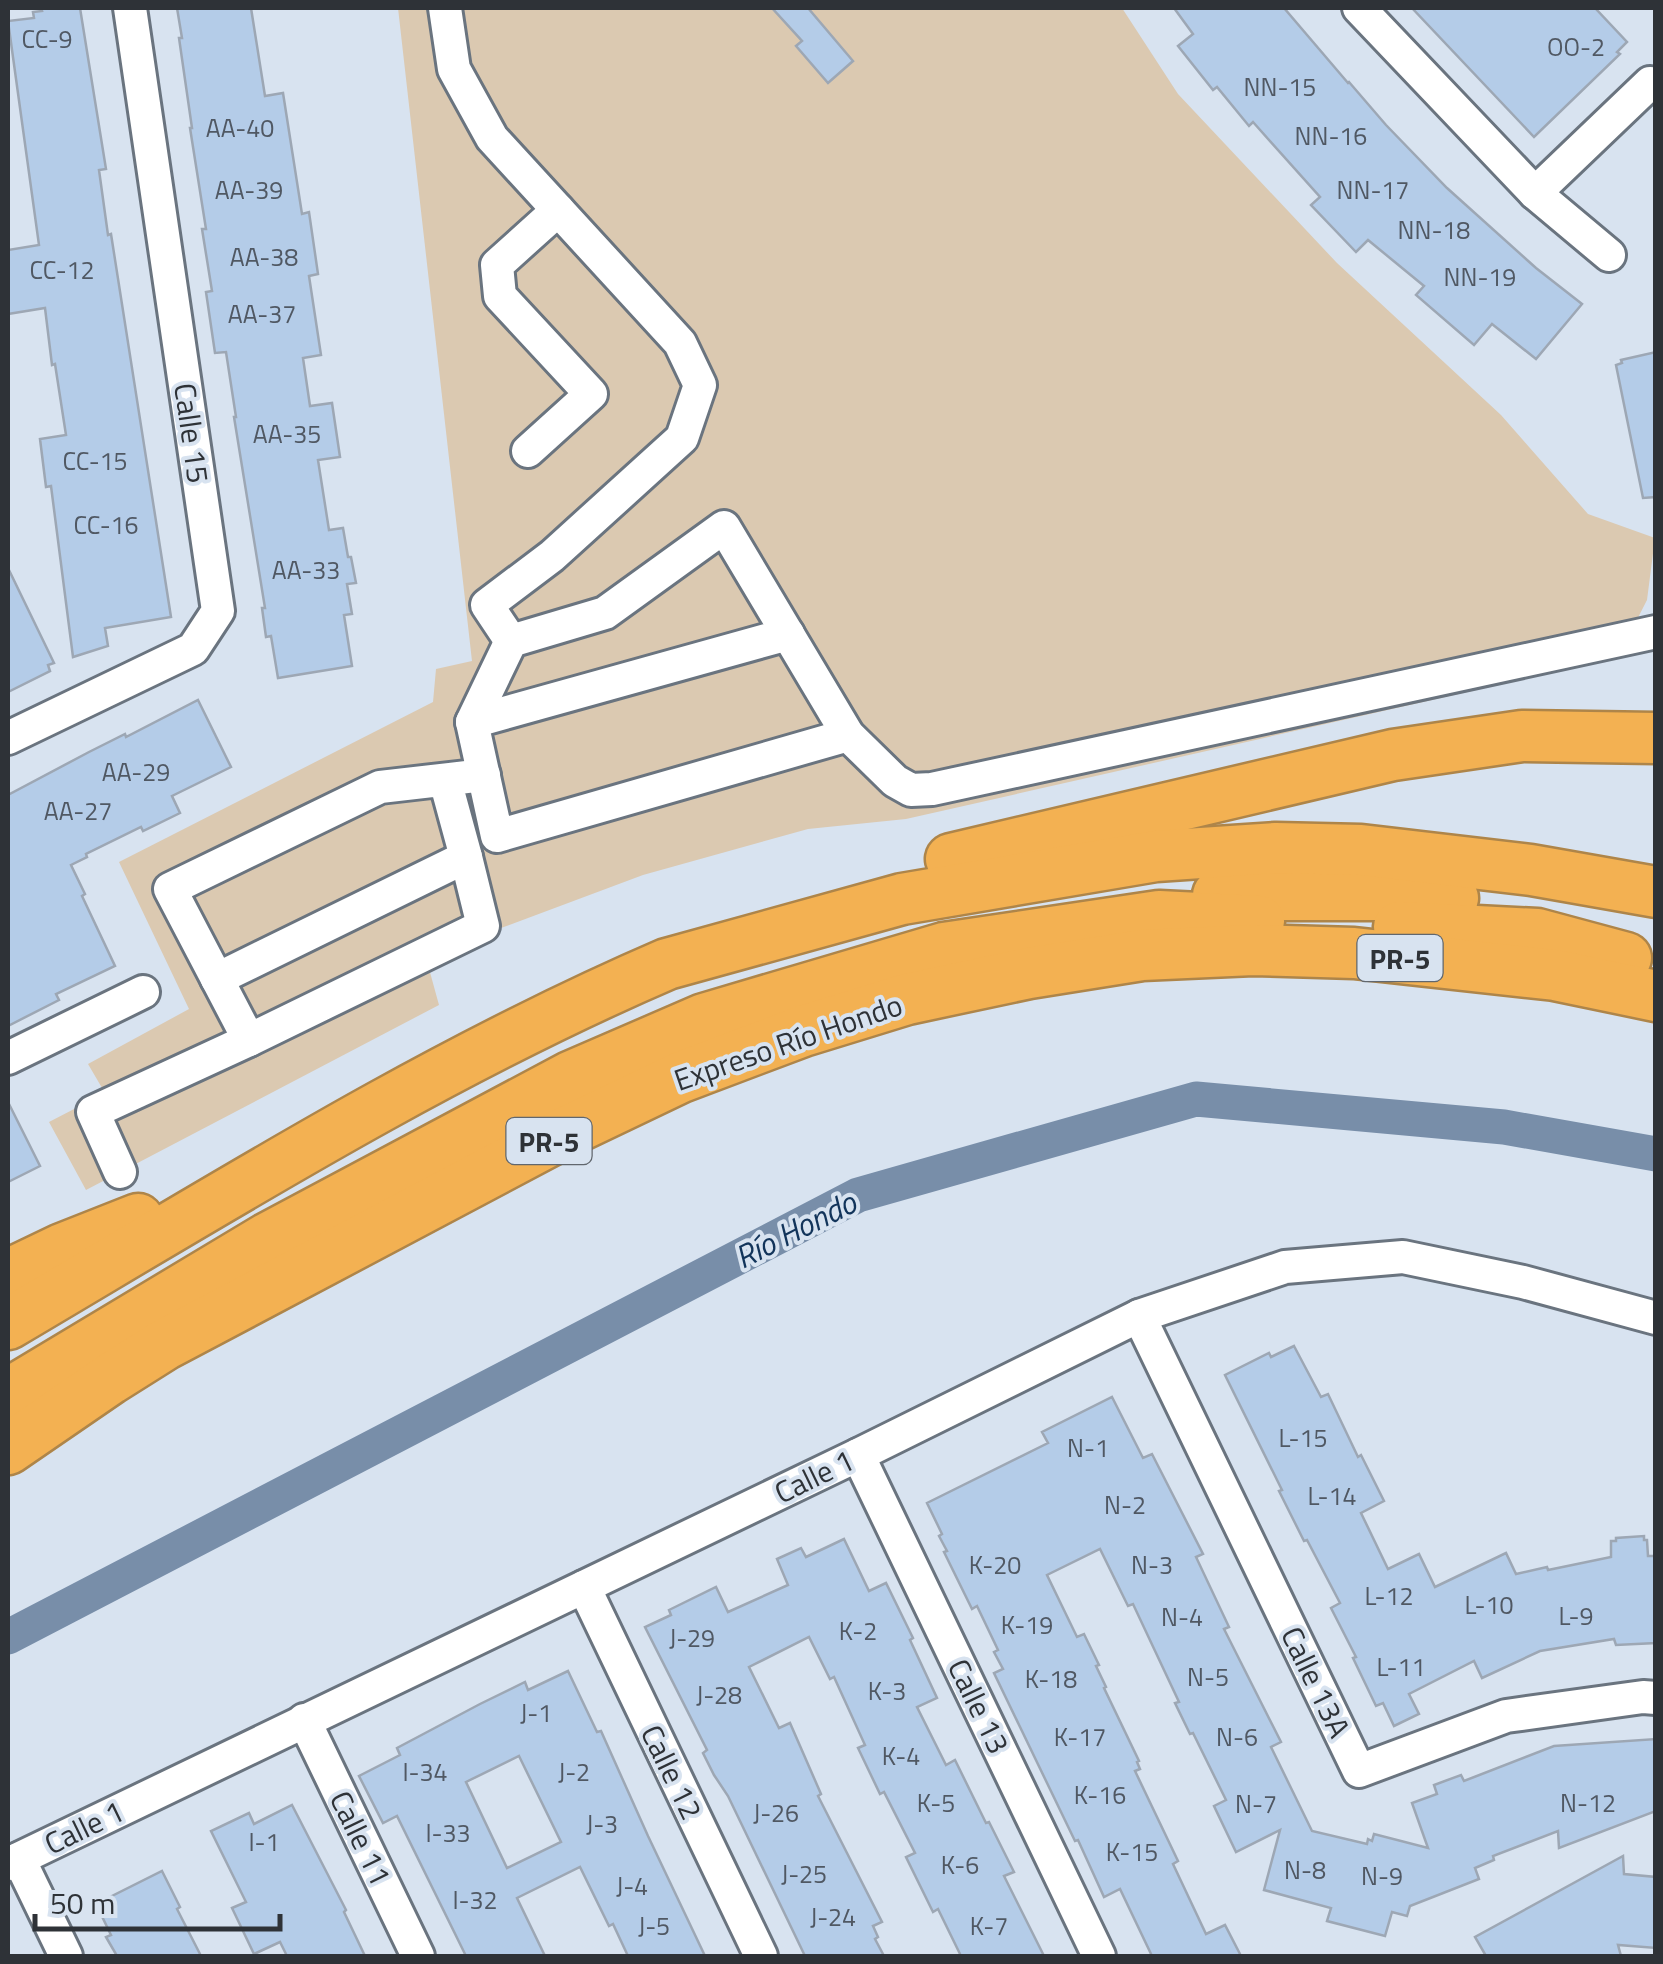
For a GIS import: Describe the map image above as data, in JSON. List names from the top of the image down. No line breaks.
{"streets":{"highway":["PR-5","Expreso Río Hondo"],"street":["Calle 15","Calle 1","Calle 13A","Calle 13","Calle 12","Calle 11"]},"crossings":[["Calle 1","Calle 13A"],["Calle 1","Calle 13"],["Calle 1","Calle 12"],["Calle 1","Calle 11"]],"water":["Río Hondo"],"house_numbers":["CC-9","OO-2","NN-15","AA-40","NN-16","AA-39","NN-17","NN-18","AA-38","CC-12","NN-19","AA-37","AA-35","CC-15","CC-16","AA-33","AA-29","AA-27","L-15","N-1","L-14","N-2","K-20","N-3","L-12","L-10","L-9","N-4","K-19","K-2","J-29","L-11","N-5","K-18","K-3","J-28","J-1","K-17","N-6","K-4","I-34","J-2","K-16","K-5","N-12","N-7","J-26","J-3","I-33","I-1","K-15","K-6","N-8","J-25","N-9","J-4","I-32","J-24","J-5","K-7"],"scale_bar":"50 m"}
